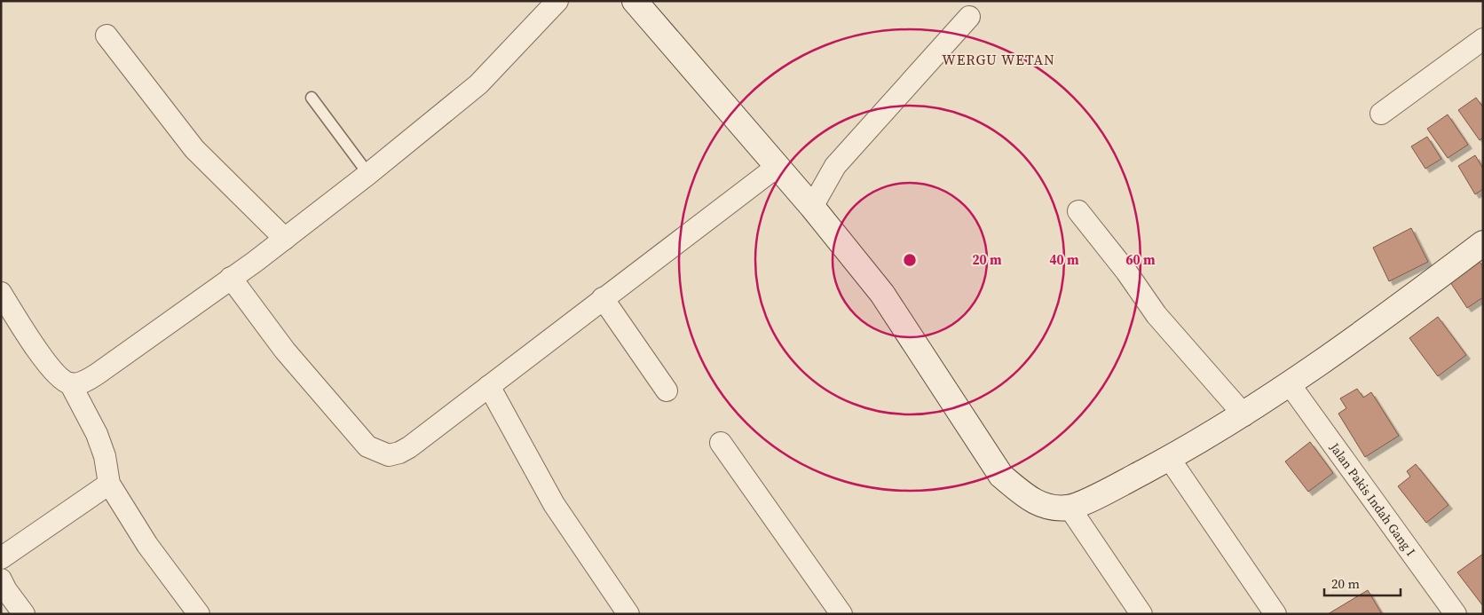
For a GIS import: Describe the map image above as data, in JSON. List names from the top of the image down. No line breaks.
{"streets":{"street":["Jalan Pakis Indah Gang I"]},"districts":["WERGU WETAN"],"scale_bar":"20 m","rings":["20 m","40 m","60 m"]}
